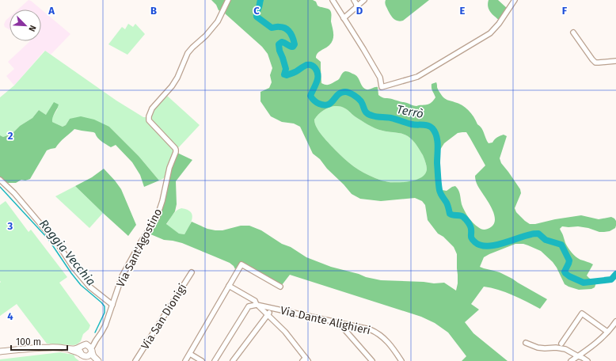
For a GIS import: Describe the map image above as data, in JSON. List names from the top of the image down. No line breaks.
{"streets":{"street":["Via Sant'Agostino","Via San Dionigi","Via Dante Alighieri"]},"water":["Terrò","Roggia Vecchia"],"scale_bar":"100 m","north":"bottom right","grid":{"columns":["A","B","C","D","E","F"],"rows":["2","3","4"]}}
